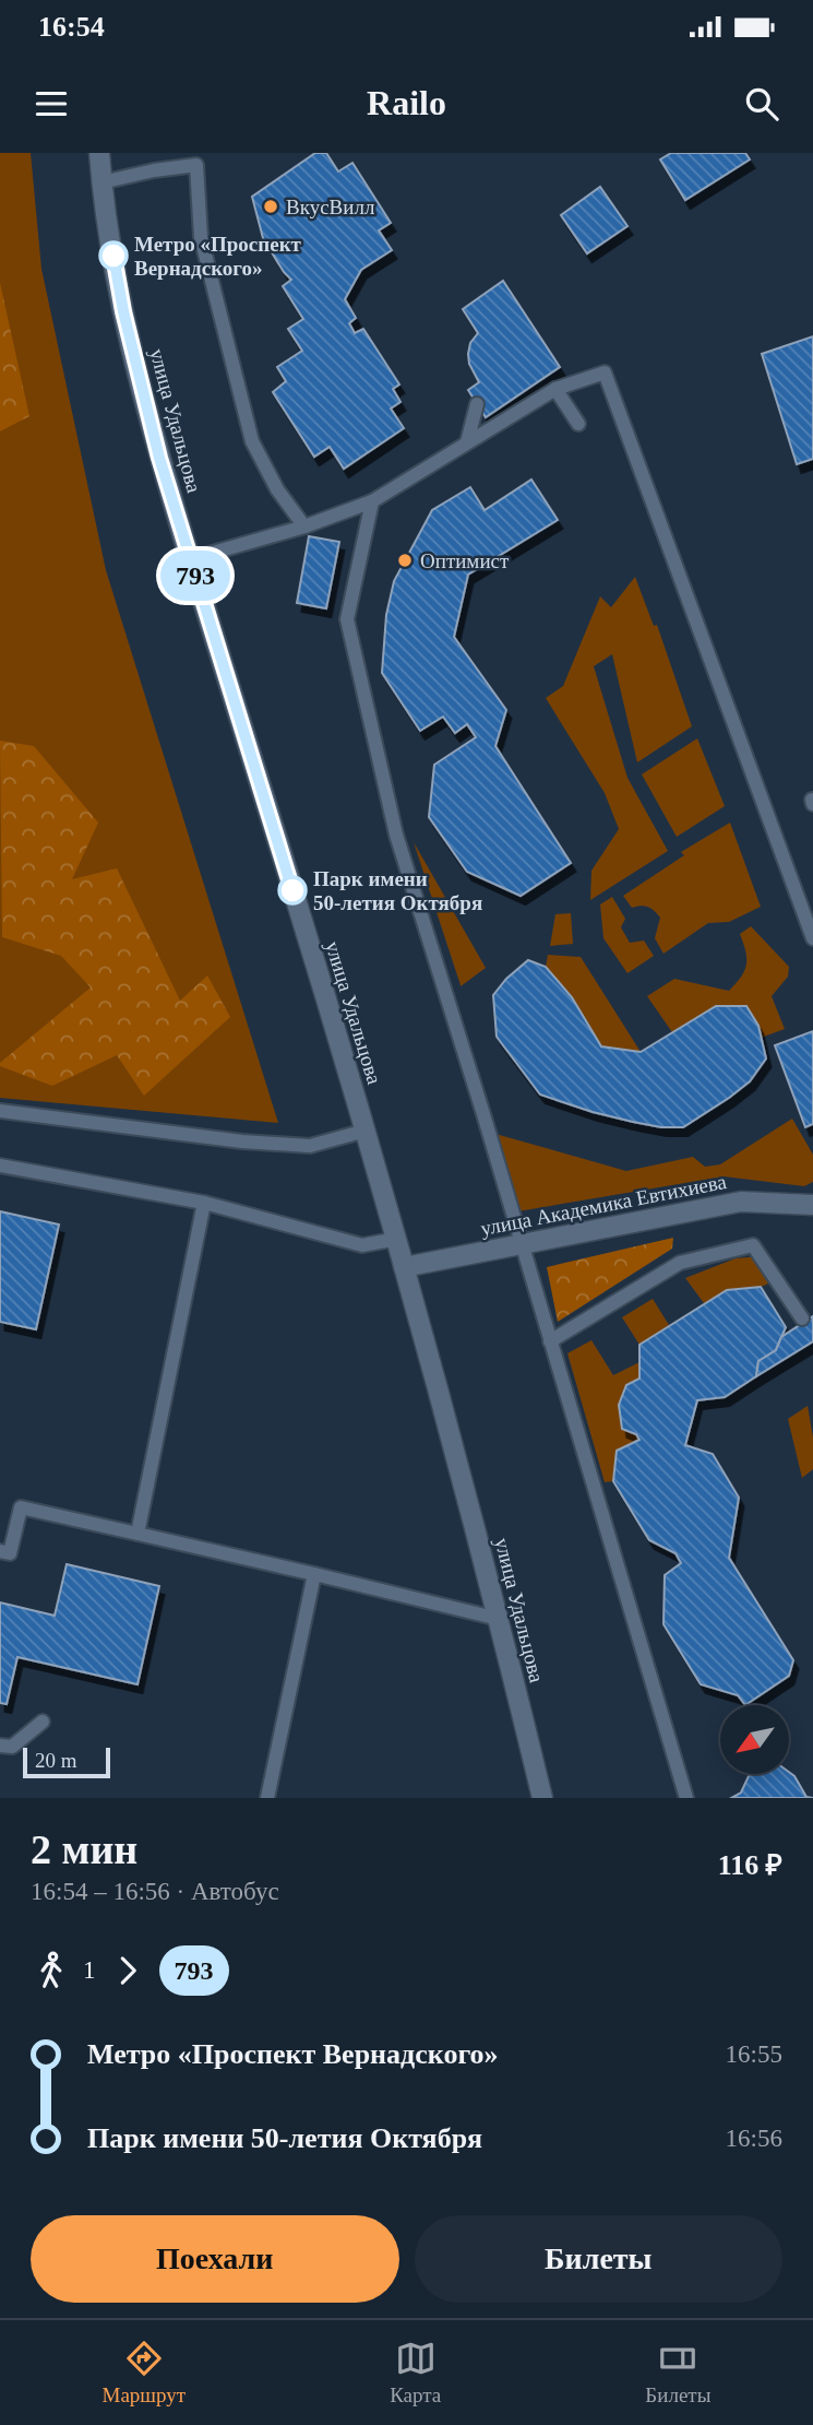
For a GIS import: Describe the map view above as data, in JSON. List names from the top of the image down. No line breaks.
{"streets":{"street":["улица Удальцова","улица Академика Евтихиева"]},"crossings":[["улица Удальцова","улица Академика Евтихиева"]],"places":["ВкусВилл","Метро «Проспект Вернадского»","Оптимист","Парк имени 50-летия Октября"],"lines":["bus line 793"],"scale_bar":"20 m","north":"bottom left","page":{"status":"16:54","header":"Railo","on_map":"793","scale":"20 m","heading":["2 мин","16:54 – 16:56 · Автобус","116 ₽"],"legs":["1","793"],"list":[{"name":"Метро «Проспект Вернадского»","value":"16:55"},{"name":"Парк имени 50-летия Октября","value":"16:56"}],"buttons":["Поехали","Билеты"],"tabs":["Маршрут","Карта","Билеты"]}}
